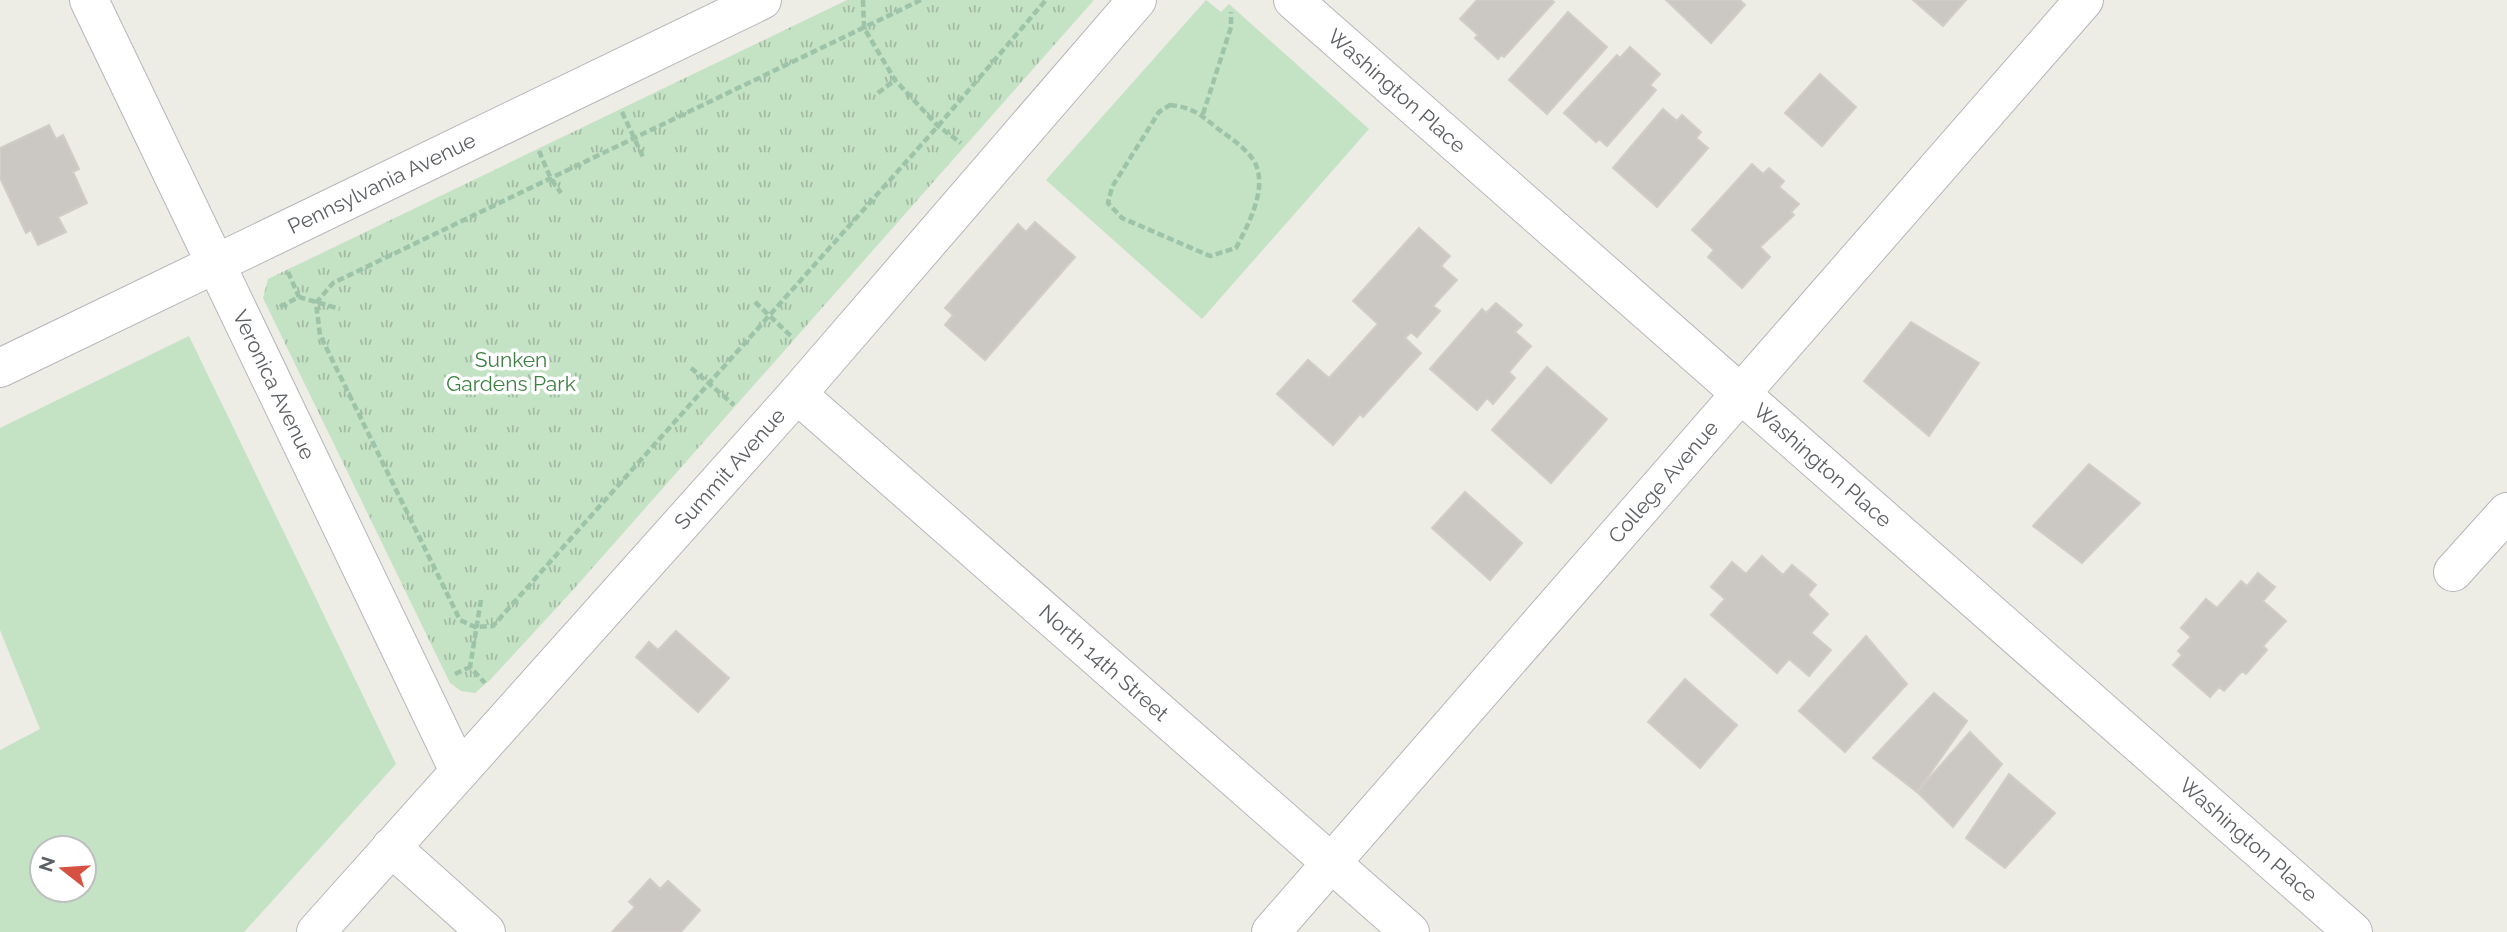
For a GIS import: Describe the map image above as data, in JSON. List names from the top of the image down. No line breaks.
{"streets":{"street":["Washington Place","Pennsylvania Avenue","Veronica Avenue","Summit Avenue","College Avenue","North 14th Street"]},"crossings":[["Washington Place","College Avenue"],["Pennsylvania Avenue","Veronica Avenue"],["Veronica Avenue","Summit Avenue"],["Summit Avenue","North 14th Street"],["College Avenue","North 14th Street"]],"parks":["Sunken Gardens Park"],"north":"left"}
